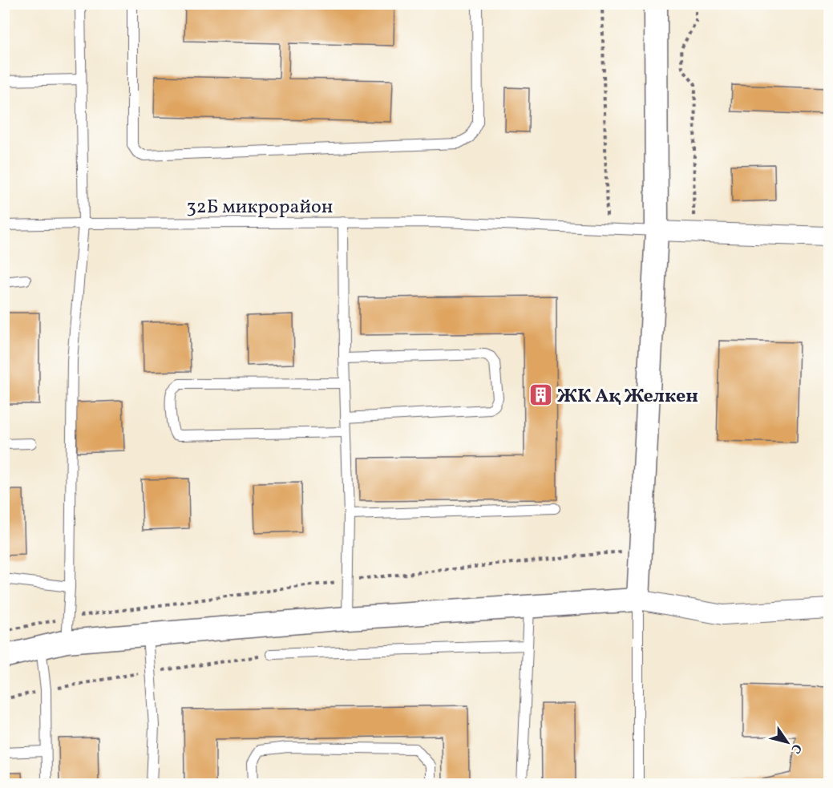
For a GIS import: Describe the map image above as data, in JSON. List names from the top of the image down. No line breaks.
{"streets":{"lane":["32Б микрорайон"]},"places":{"building":["ЖК Ақ Желкен"]},"north":"bottom right"}
